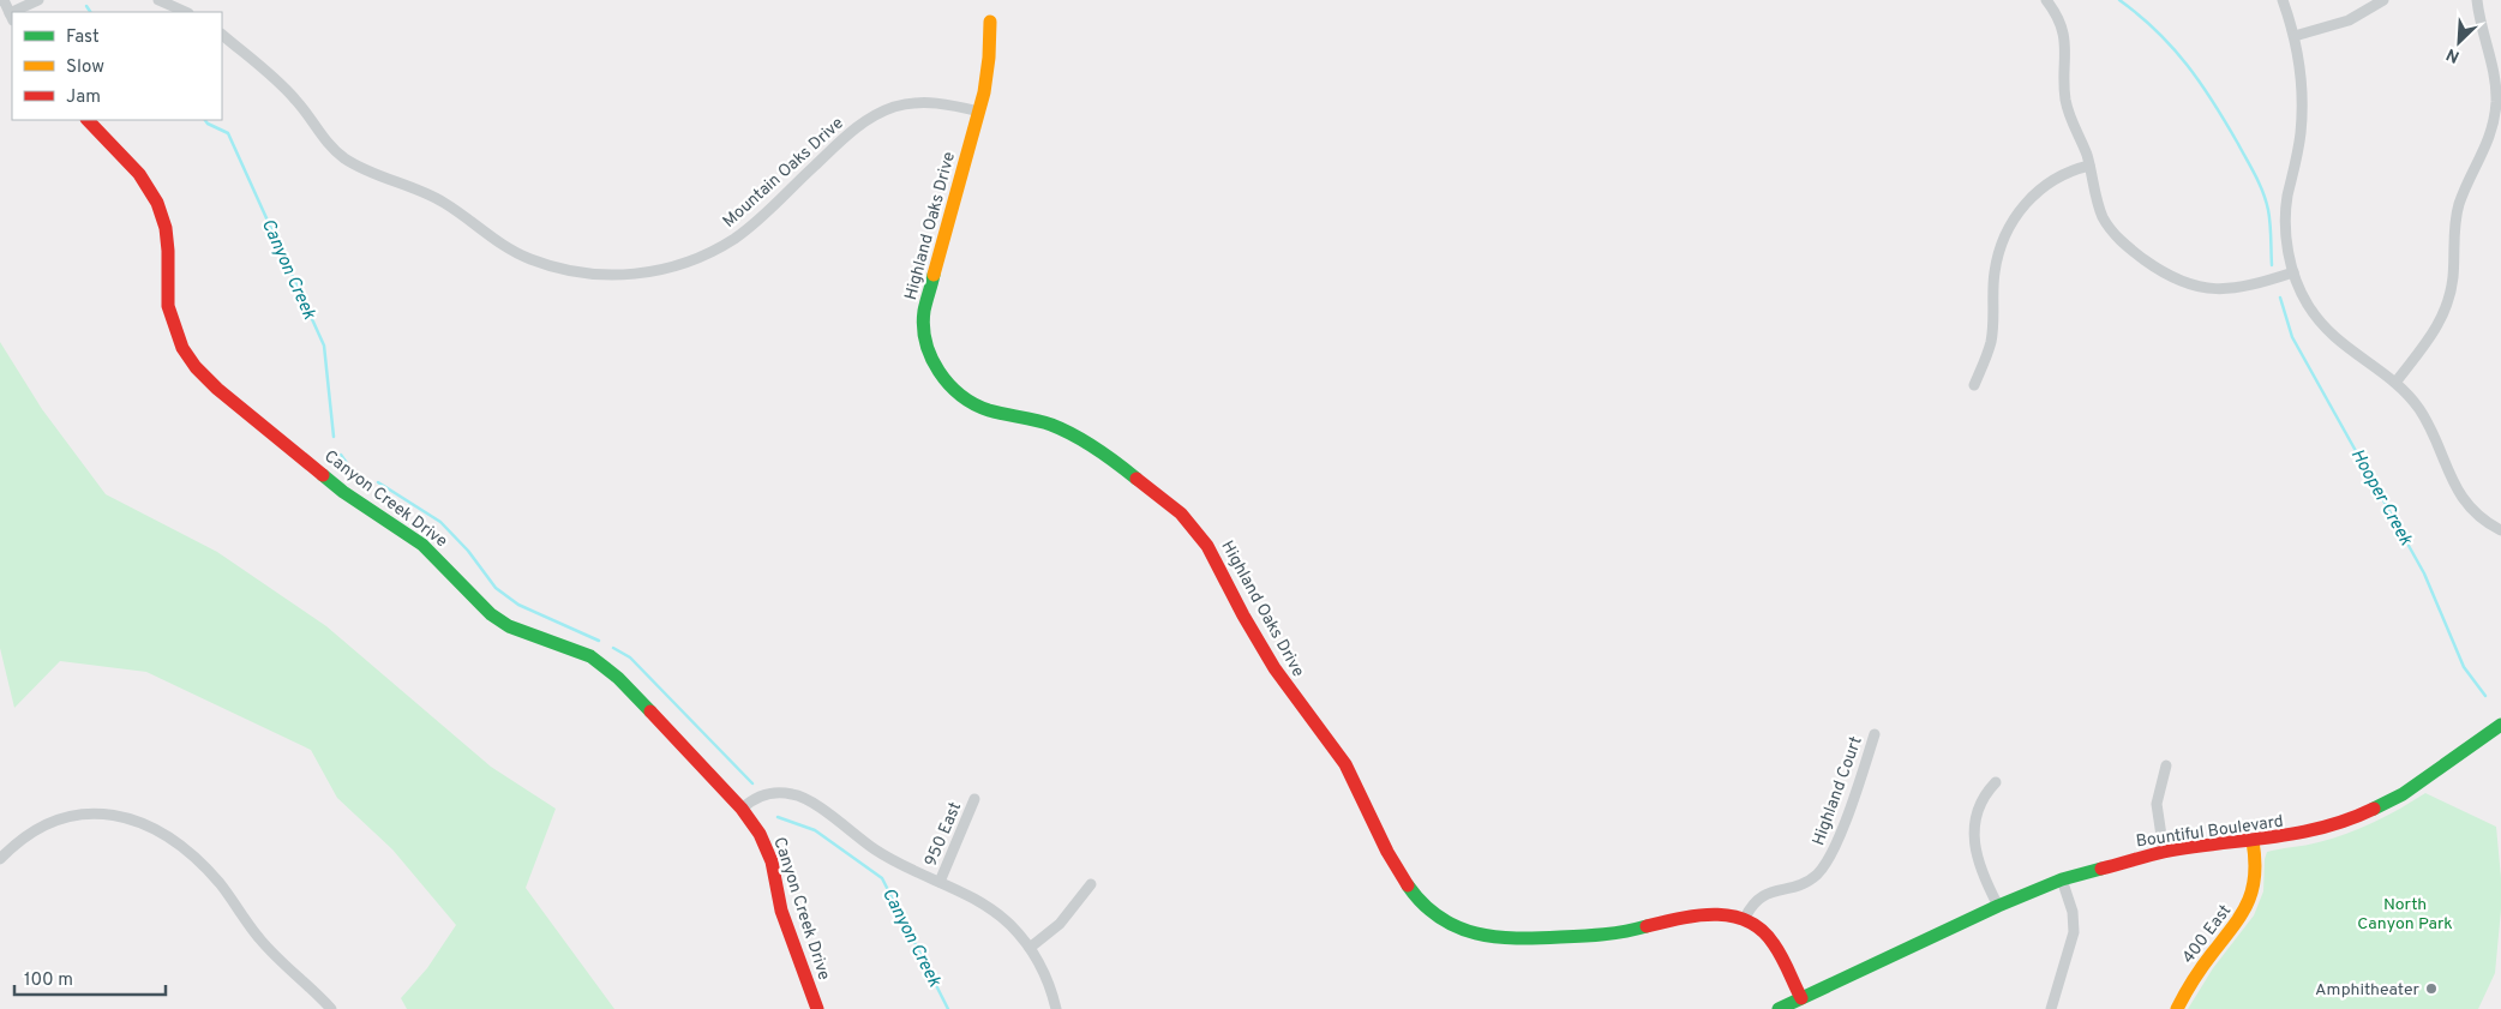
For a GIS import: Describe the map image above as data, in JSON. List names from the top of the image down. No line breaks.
{"streets":{"street":["Mountain Oaks Drive","Highland Oaks Drive","Canyon Creek Drive","Highland Court","Bountiful Boulevard","950 East","400 East"]},"crossings":[["Mountain Oaks Drive","Highland Oaks Drive"],["Highland Oaks Drive","Highland Court"],["Highland Oaks Drive","Bountiful Boulevard"],["Bountiful Boulevard","400 East"]],"water":["Canyon Creek","Hooper Creek"],"parks":["North Canyon Park"],"places":["Amphitheater"],"legend":["Fast","Slow","Jam"],"scale_bar":"100 m","north":"bottom left"}
